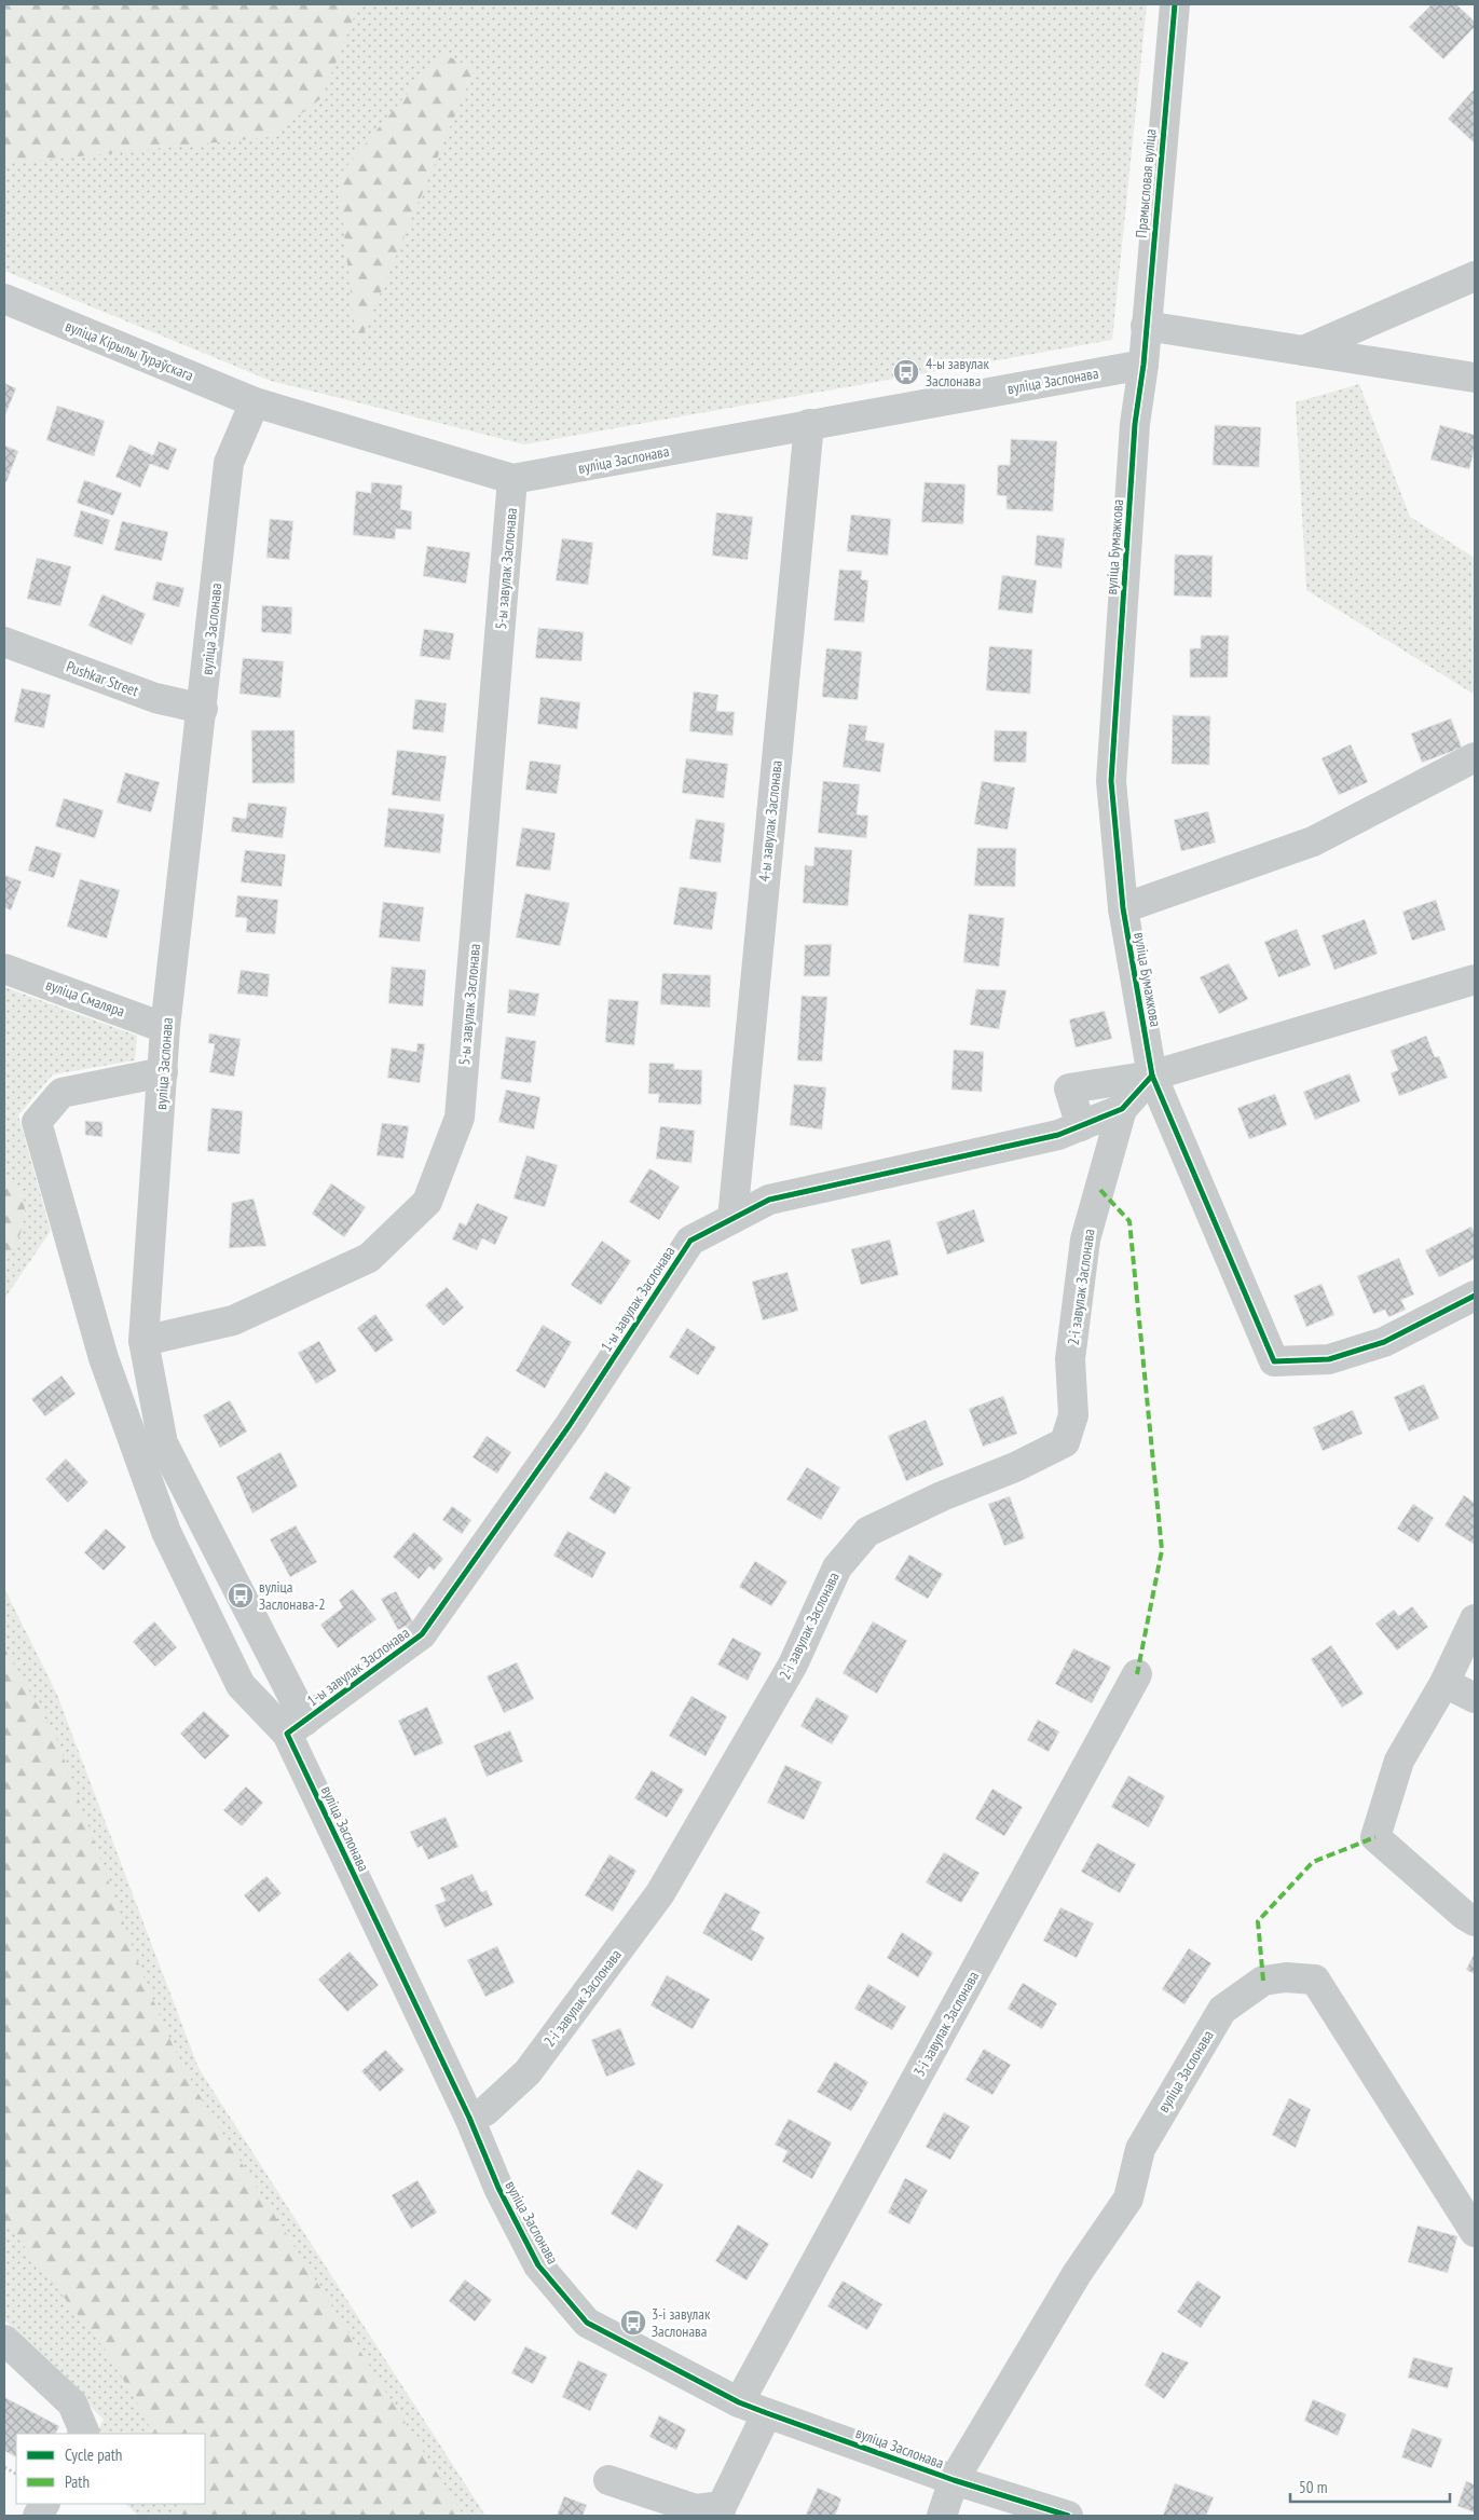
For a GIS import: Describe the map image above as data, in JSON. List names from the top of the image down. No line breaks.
{"streets":{"street":["Прамысловая вуліца","вуліца Кірылы Тураўскага","вуліца Заслонава","вуліца Бумажкова","5-ы завулак Заслонава","Pushkar Street","4-ы завулак Заслонава","вуліца Смаляра","2-і завулак Заслонава","1-ы завулак Заслонава","3-і завулак Заслонава"]},"crossings":[["Прамысловая вуліца","вуліца Заслонава"],["Прамысловая вуліца","вуліца Бумажкова"],["вуліца Кірылы Тураўскага","вуліца Заслонава"],["вуліца Заслонава","вуліца Бумажкова"],["вуліца Заслонава","5-ы завулак Заслонава"],["вуліца Заслонава","Pushkar Street"],["вуліца Заслонава","4-ы завулак Заслонава"],["вуліца Заслонава","вуліца Смаляра"],["вуліца Заслонава","2-і завулак Заслонава"],["вуліца Заслонава","1-ы завулак Заслонава"],["вуліца Заслонава","3-і завулак Заслонава"],["вуліца Бумажкова","1-ы завулак Заслонава"],["4-ы завулак Заслонава","1-ы завулак Заслонава"],["2-і завулак Заслонава","1-ы завулак Заслонава"]],"places":{"bus stop":["4-ы завулак Заслонава","вуліца Заслонава-2","3-і завулак Заслонава"]},"legend":["Cycle path","Path"],"scale_bar":"50 m"}
